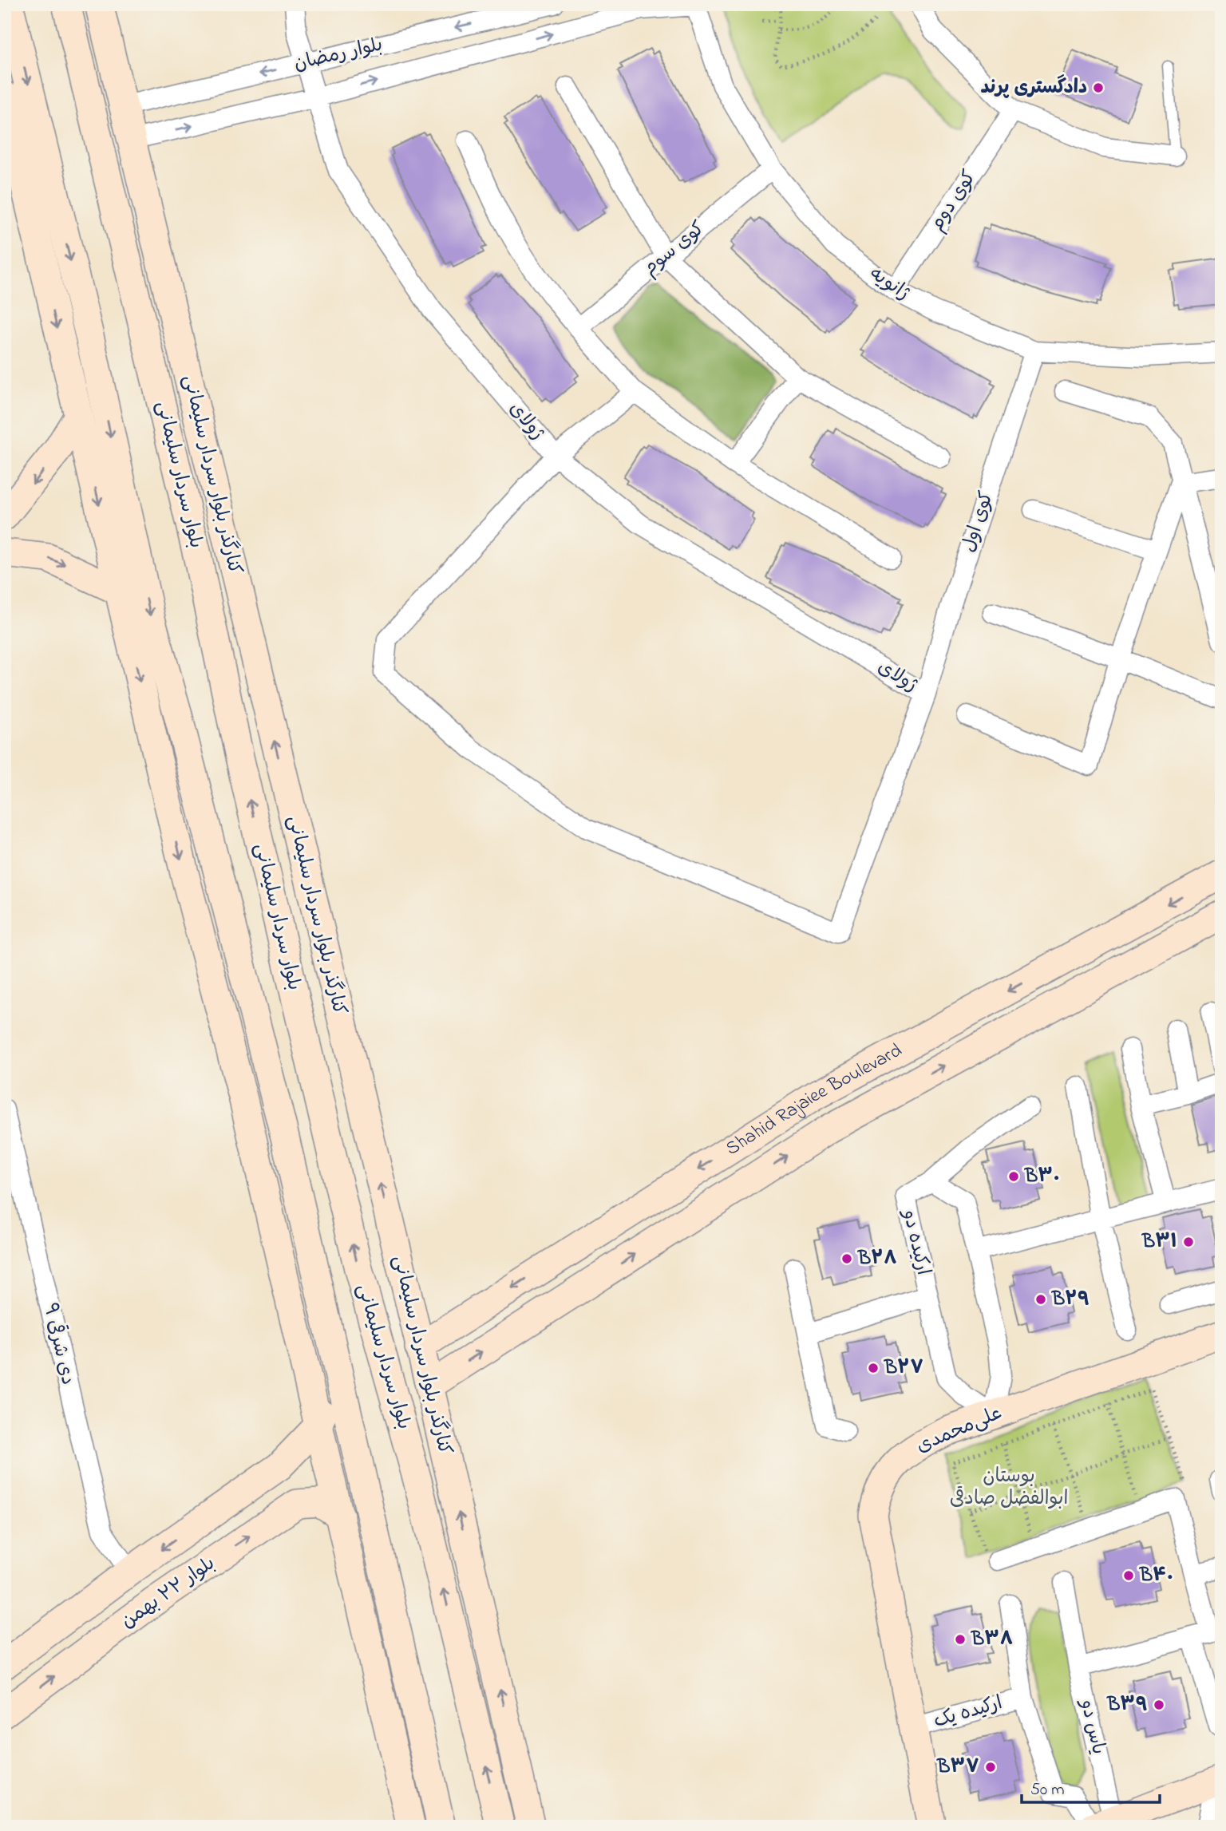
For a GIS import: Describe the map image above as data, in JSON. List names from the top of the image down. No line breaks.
{"streets":{"main road":["بلوار سردار سلیمانی","کنارگذر بلوار سردار سلیمانی","Shahid Rajaiee Boulevard","علی‌محمدی","بلوار ۲۲ بهمن"],"street":["بلوار رمضان","کوی دوم","کوی سوم","ژانویه","ژولای","کوی اول","ارکیده دو","۹ دی شرقی","ارکیده یک","یاس دو"]},"crossings":[["بلوار رمضان","ژانویه"],["بلوار رمضان","ژولای"],["بلوار رمضان","کنارگذر بلوار سردار سلیمانی"],["کوی دوم","ژانویه"],["کوی سوم","ژانویه"],["ژانویه","کوی اول"],["ژولای","کوی اول"],["کنارگذر بلوار سردار سلیمانی","Shahid Rajaiee Boulevard"],["ارکیده دو","علی‌محمدی"],["۹ دی شرقی","بلوار ۲۲ بهمن"],["علی‌محمدی","ارکیده یک"]],"parks":["بوستان ابوالفضل صادقی"],"places":["دادگستری پرند","B۳۰","B۳۱","B۲۸","B۲۹","B۲۷","B۴۰","B۳۸","B۳۹","B۳۷"],"scale_bar":"50 m"}
